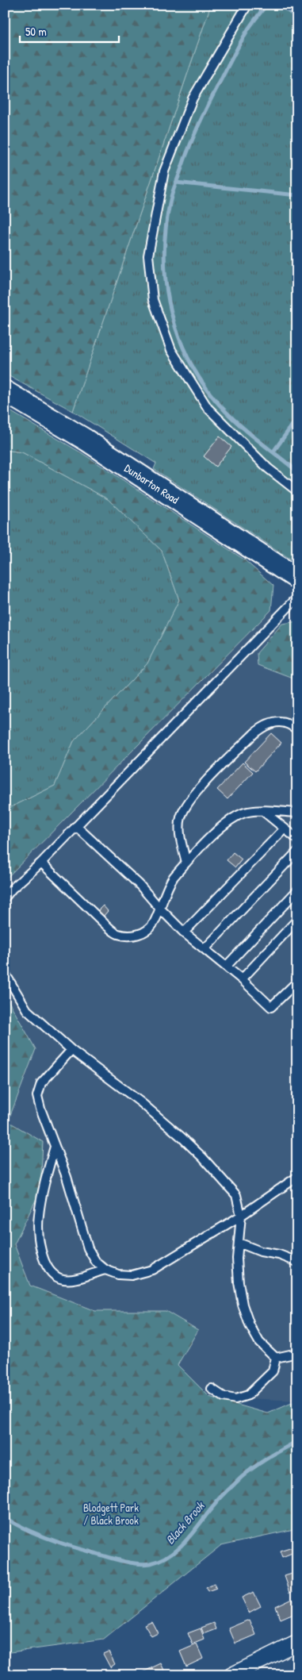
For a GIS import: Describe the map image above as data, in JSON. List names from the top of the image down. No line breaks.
{"streets":{"street":["Dunbarton Road"]},"water":["Black Brook"],"parks":["Blodgett Park / Black Brook"],"scale_bar":"50 m"}
